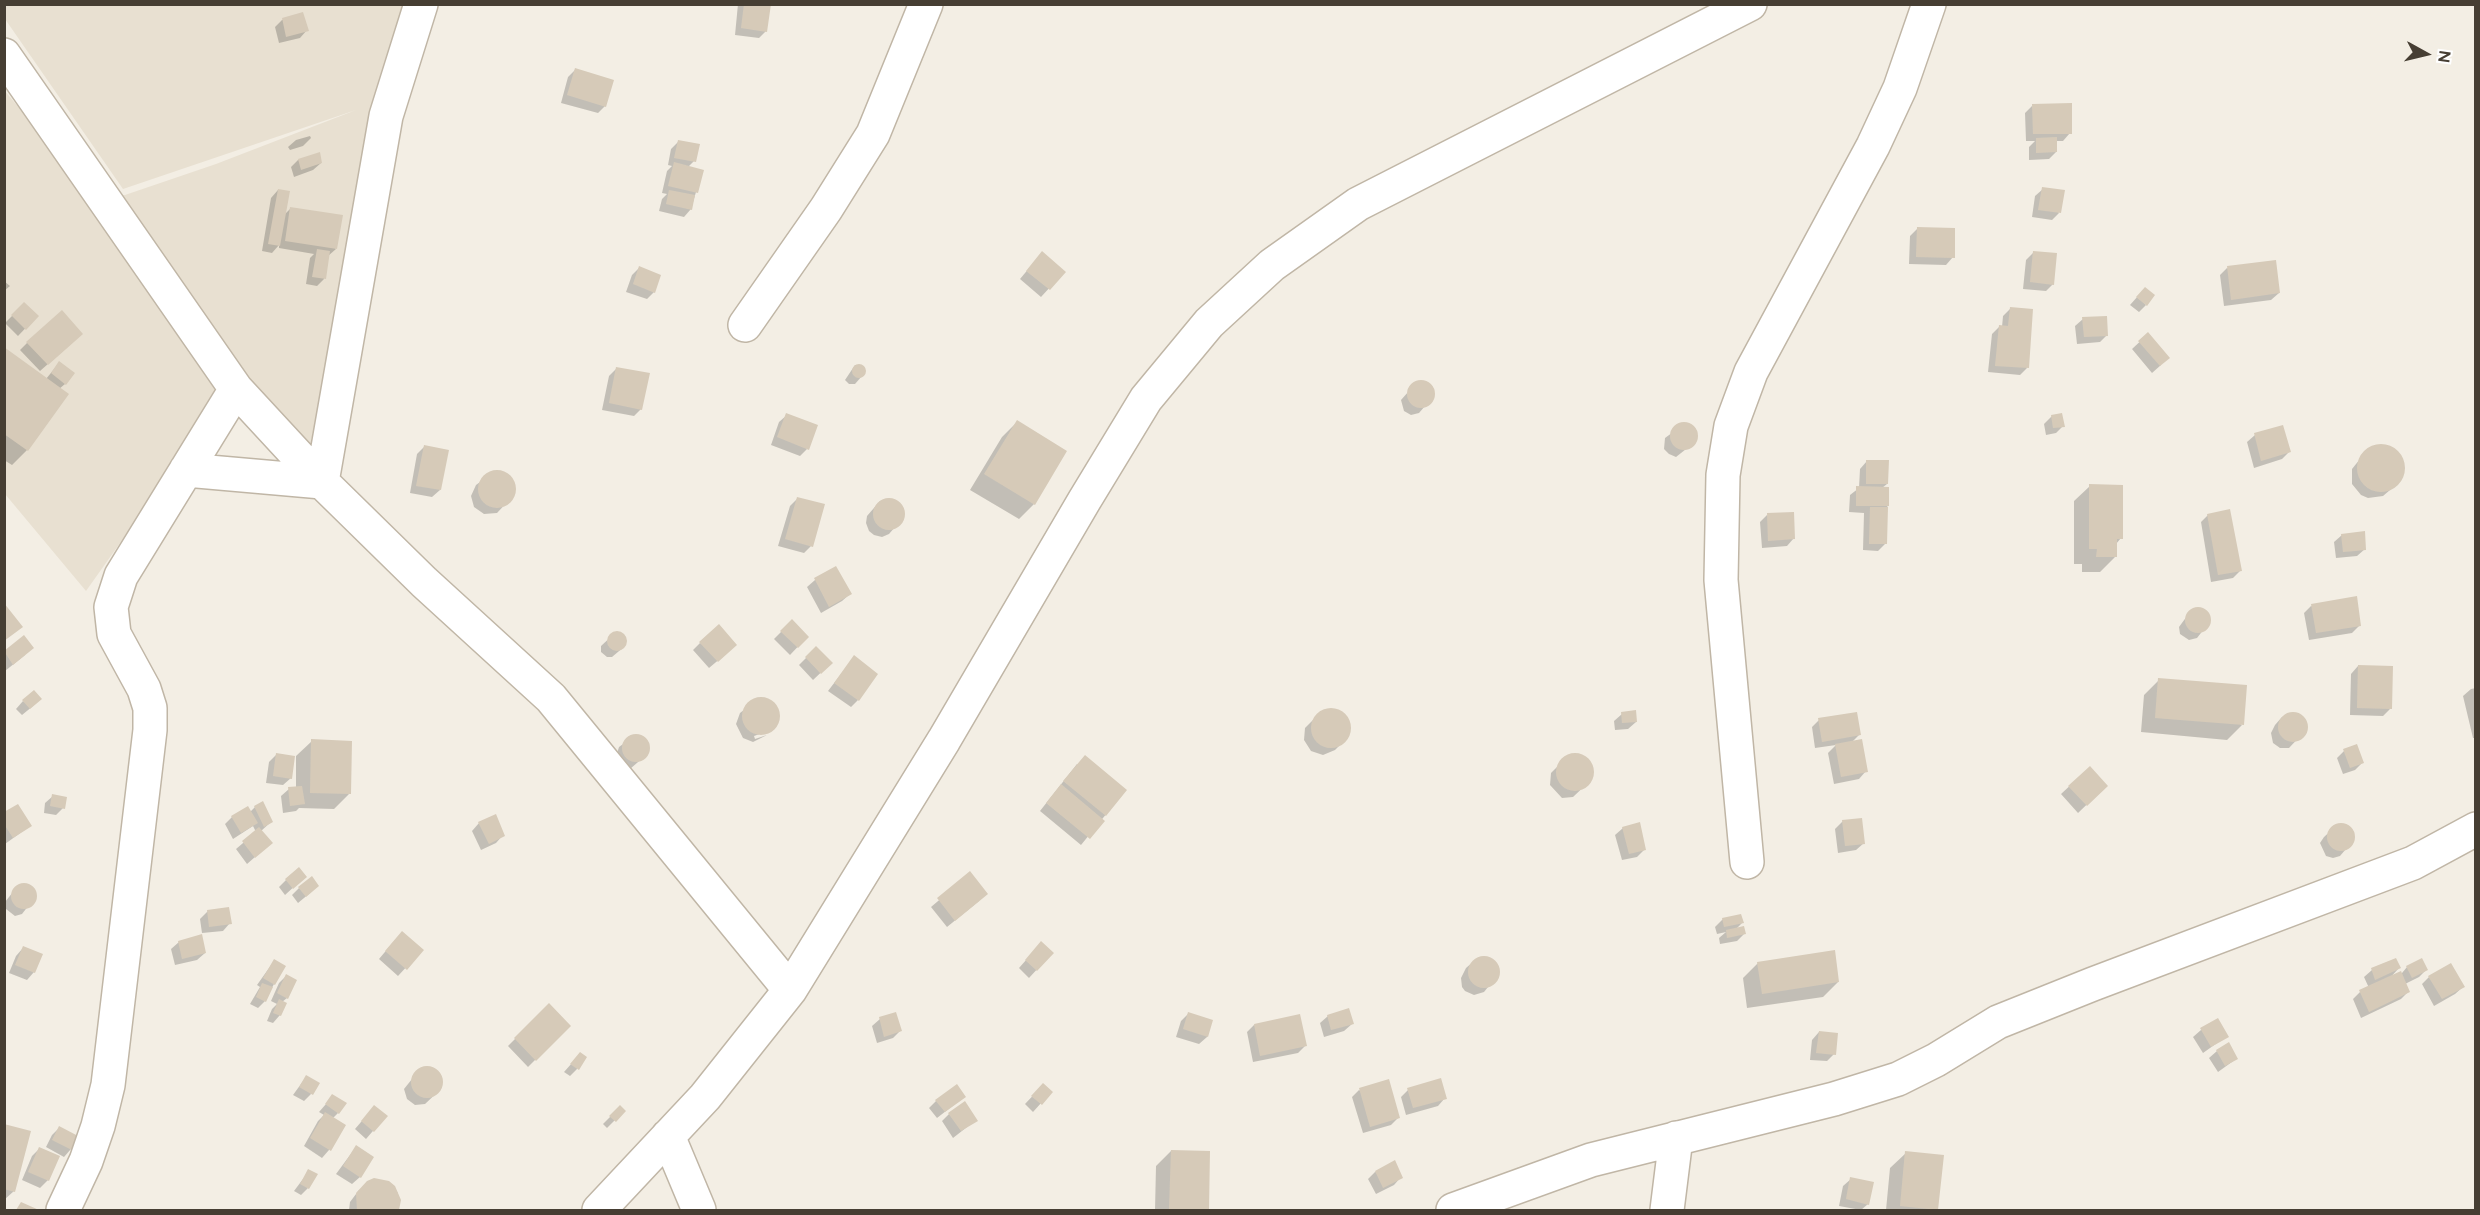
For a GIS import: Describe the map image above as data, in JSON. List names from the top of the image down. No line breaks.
{"north":"right"}
